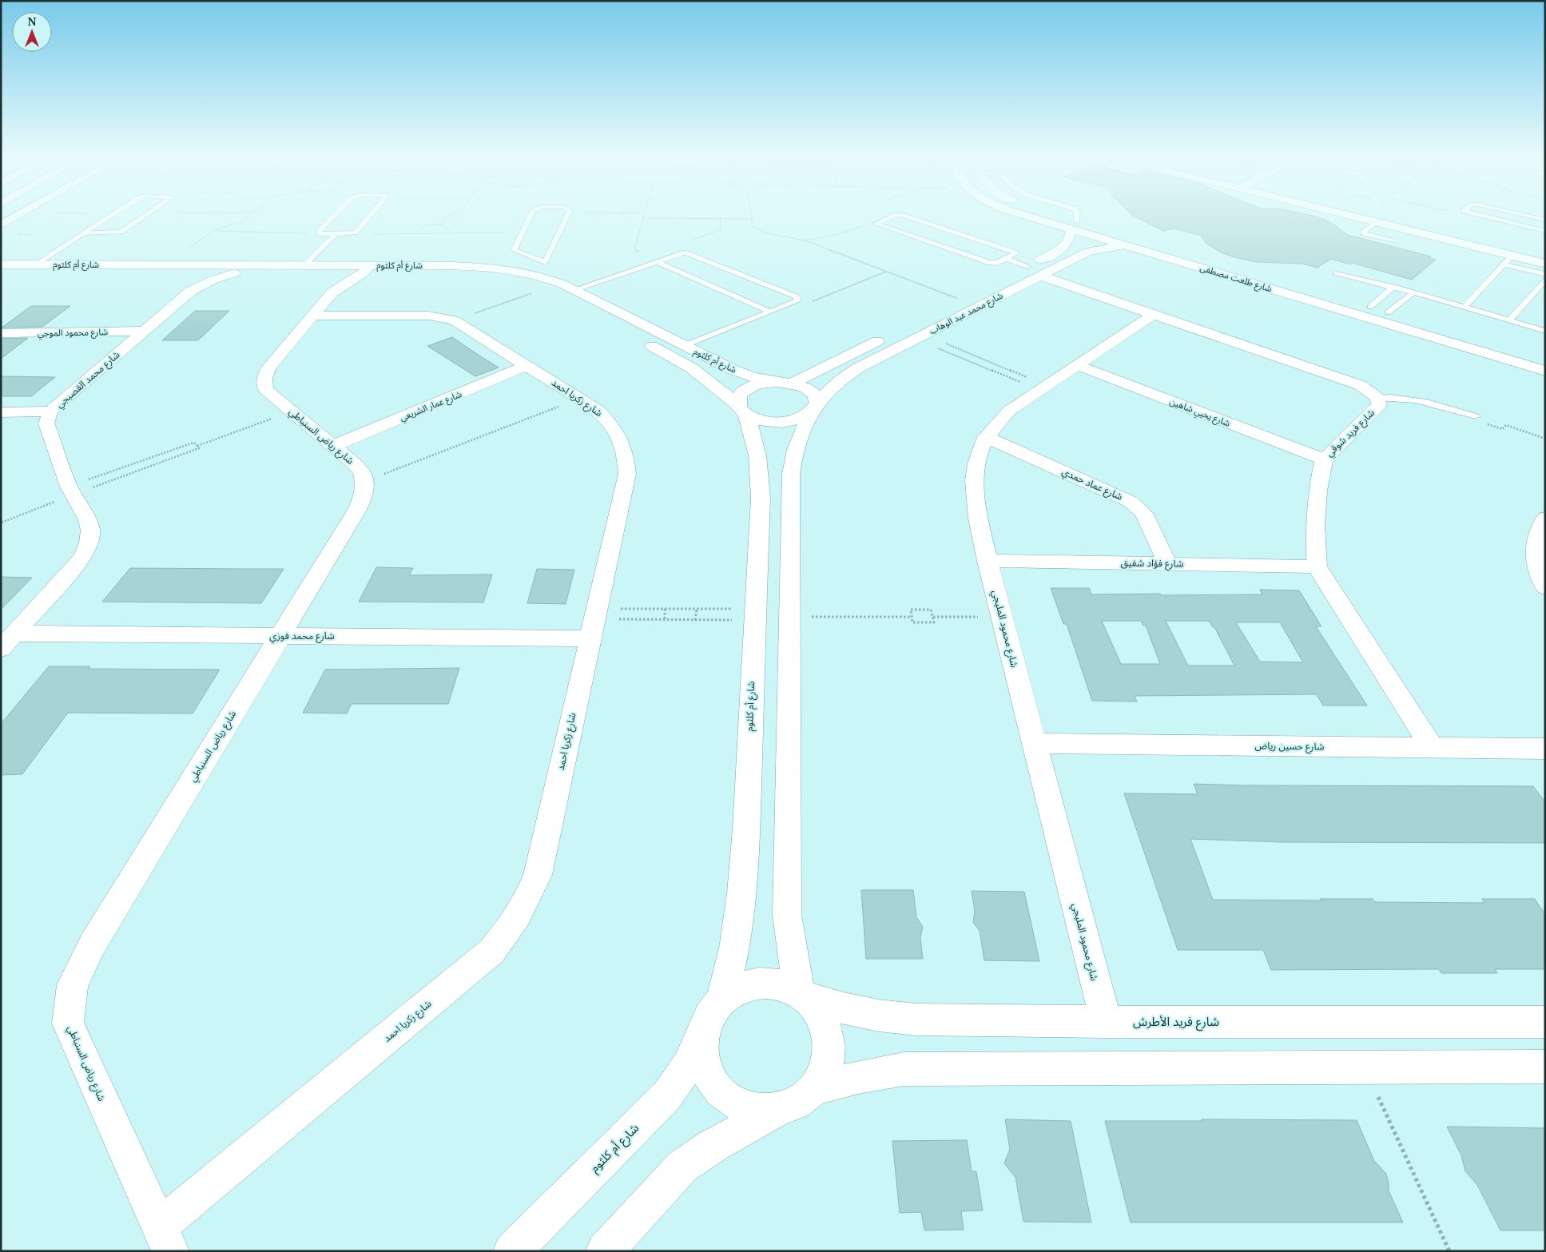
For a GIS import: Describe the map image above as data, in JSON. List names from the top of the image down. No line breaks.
{"streets":{"street":["شارع أم كلثوم","شارع طلعت مصطفى","شارع محمد عبد الوهاب","شارع محمود الموجي","شارع محمد القصبجي","شارع زكريا احمد","شارع عمار الشريعي","شارع يحيي شاهين","شارع فريد شوقي","شارع رياض السنباطي","شارع عماد حمدي","شارع فؤاد شفيق","شارع محمود المليجي","شارع محمد فوزي","شارع حسين رياض","شارع فريد الأطرش"]},"crossings":[["شارع أم كلثوم","شارع محمد القصبجي"],["شارع أم كلثوم","شارع رياض السنباطي"],["شارع أم كلثوم","شارع فريد الأطرش"],["شارع طلعت مصطفى","شارع محمد عبد الوهاب"],["شارع محمد عبد الوهاب","شارع فريد شوقي"],["شارع محمود الموجي","شارع محمد القصبجي"],["شارع محمد القصبجي","شارع محمد فوزي"],["شارع زكريا احمد","شارع عمار الشريعي"],["شارع زكريا احمد","شارع رياض السنباطي"],["شارع زكريا احمد","شارع محمد فوزي"],["شارع عمار الشريعي","شارع رياض السنباطي"],["شارع يحيي شاهين","شارع فريد شوقي"],["شارع يحيي شاهين","شارع محمود المليجي"],["شارع فريد شوقي","شارع فؤاد شفيق"],["شارع فريد شوقي","شارع محمود المليجي"],["شارع رياض السنباطي","شارع محمد فوزي"],["شارع عماد حمدي","شارع فؤاد شفيق"],["شارع عماد حمدي","شارع محمود المليجي"],["شارع فؤاد شفيق","شارع محمود المليجي"],["شارع محمود المليجي","شارع حسين رياض"],["شارع محمود المليجي","شارع فريد الأطرش"]],"north":"top"}
